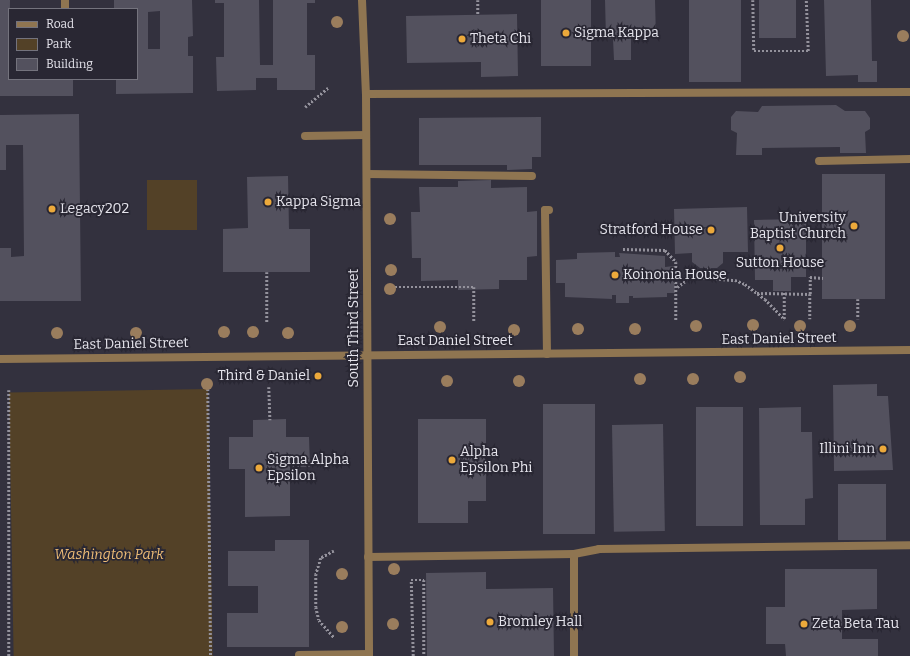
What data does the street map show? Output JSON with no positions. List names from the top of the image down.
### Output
{
  "streets": {
    "street": ["South Third Street", "East Daniel Street"]
  },
  "crossings": [
    ["South Third Street", "East Daniel Street"]
  ],
  "parks": ["Washington Park"],
  "places": [
    "Sigma Kappa",
    "Theta Chi",
    "Kappa Sigma",
    "Legacy202",
    "University Baptist Church",
    "Stratford House",
    "Sutton House",
    "Koinonia House",
    "Third & Daniel",
    "Illini Inn",
    "Alpha Epsilon Phi",
    "Sigma Alpha Epsilon",
    "Bromley Hall",
    "Zeta Beta Tau"
  ],
  "legend": ["Road", "Park", "Building"]
}
